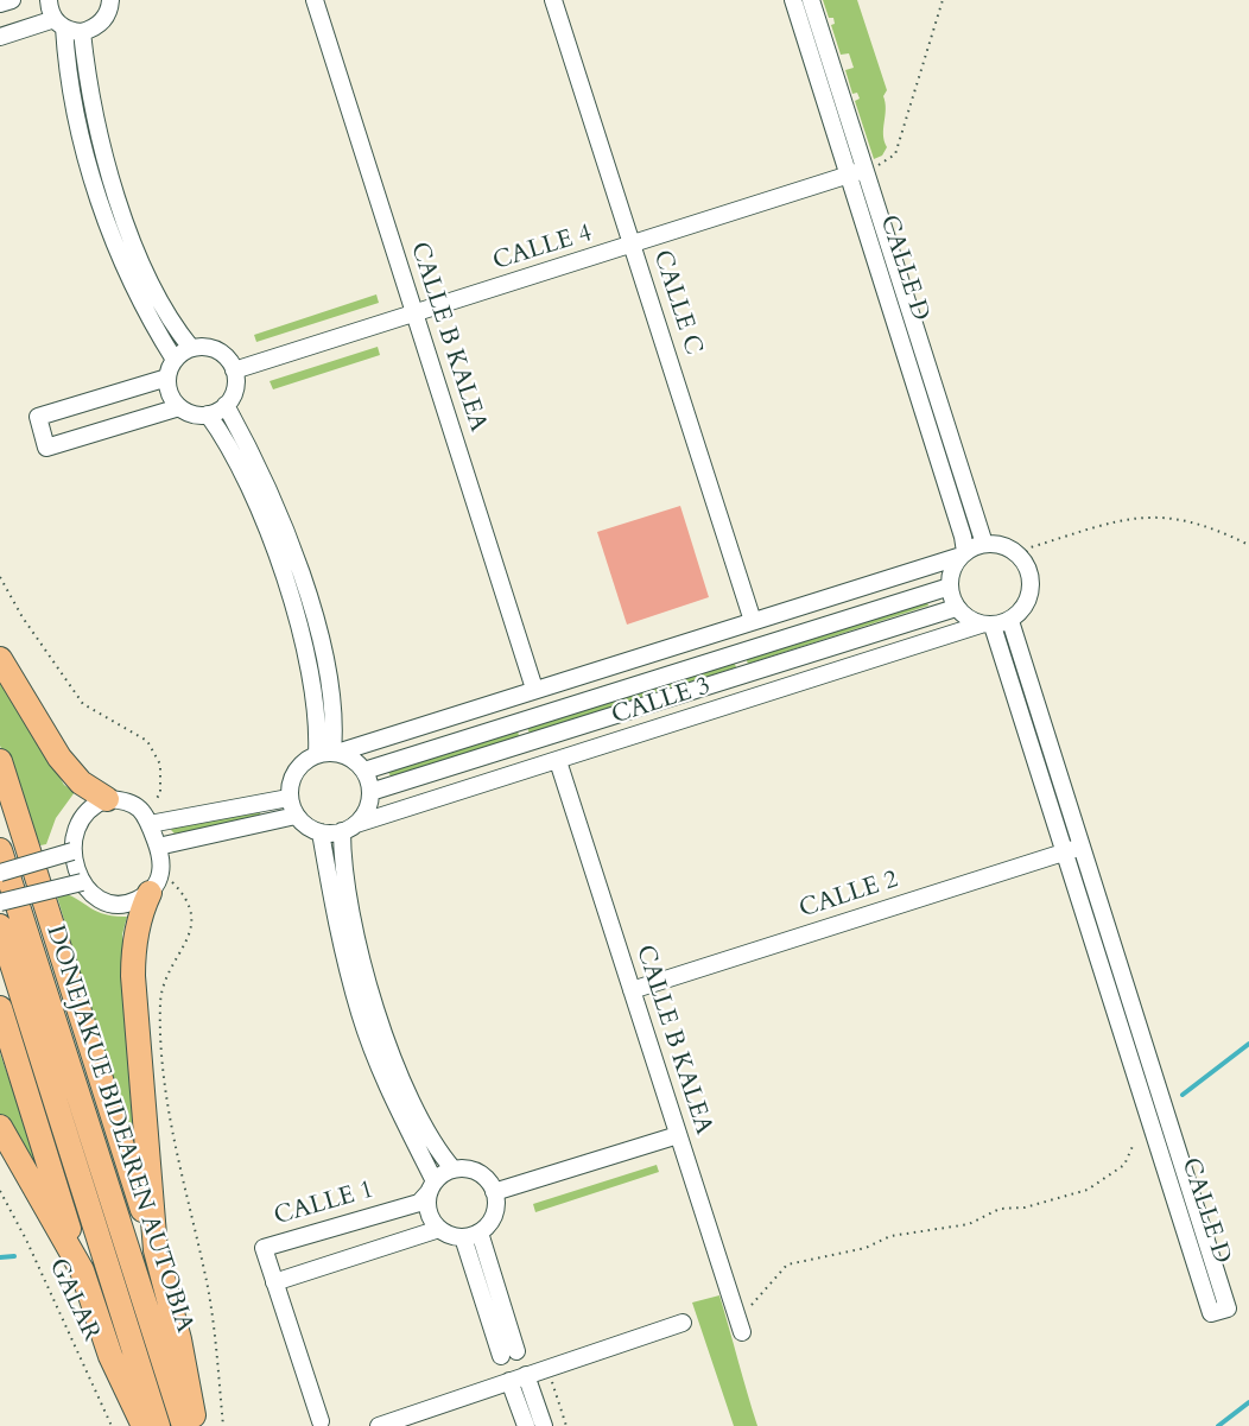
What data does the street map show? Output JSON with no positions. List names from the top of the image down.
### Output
{
  "streets": {
    "highway": ["DONEJAKUE BIDEAREN AUTOBIA"],
    "street": [
      "CALLE 4",
      "CALLE D",
      "CALLE C",
      "CALLE B KALEA",
      "CALLE 3",
      "CALLE 2",
      "CALLE 1"
    ],
    "path": ["GALAR"]
  },
  "crossings": [
    ["CALLE 4", "CALLE D"],
    ["CALLE 4", "CALLE C"],
    ["CALLE 4", "CALLE B KALEA"],
    ["CALLE D", "CALLE 3"],
    ["CALLE D", "CALLE 2"],
    ["CALLE C", "CALLE 3"],
    ["CALLE B KALEA", "CALLE 3"],
    ["CALLE B KALEA", "CALLE 2"]
  ]
}
